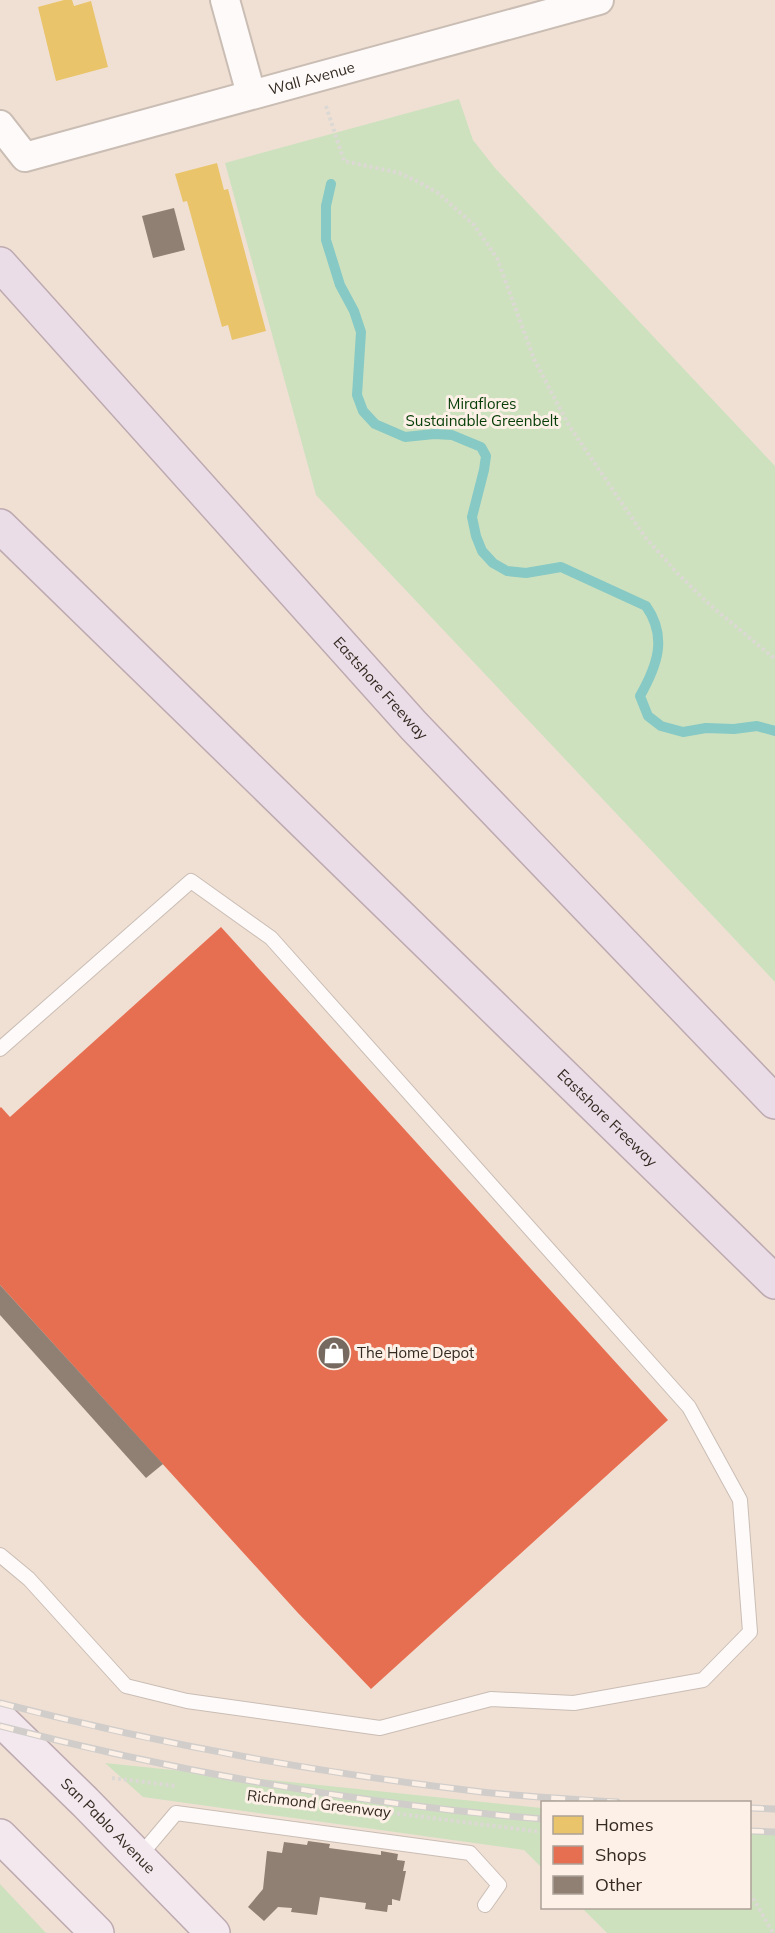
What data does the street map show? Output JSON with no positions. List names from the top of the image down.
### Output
{
  "streets": {
    "highway": ["Eastshore Freeway"],
    "main road": ["San Pablo Avenue"],
    "street": ["Wall Avenue"],
    "path": ["Richmond Greenway"]
  },
  "parks": ["Miraflores Sustainable Greenbelt"],
  "places": {
    "shop": ["The Home Depot"]
  },
  "legend": ["Homes", "Shops", "Other"]
}
